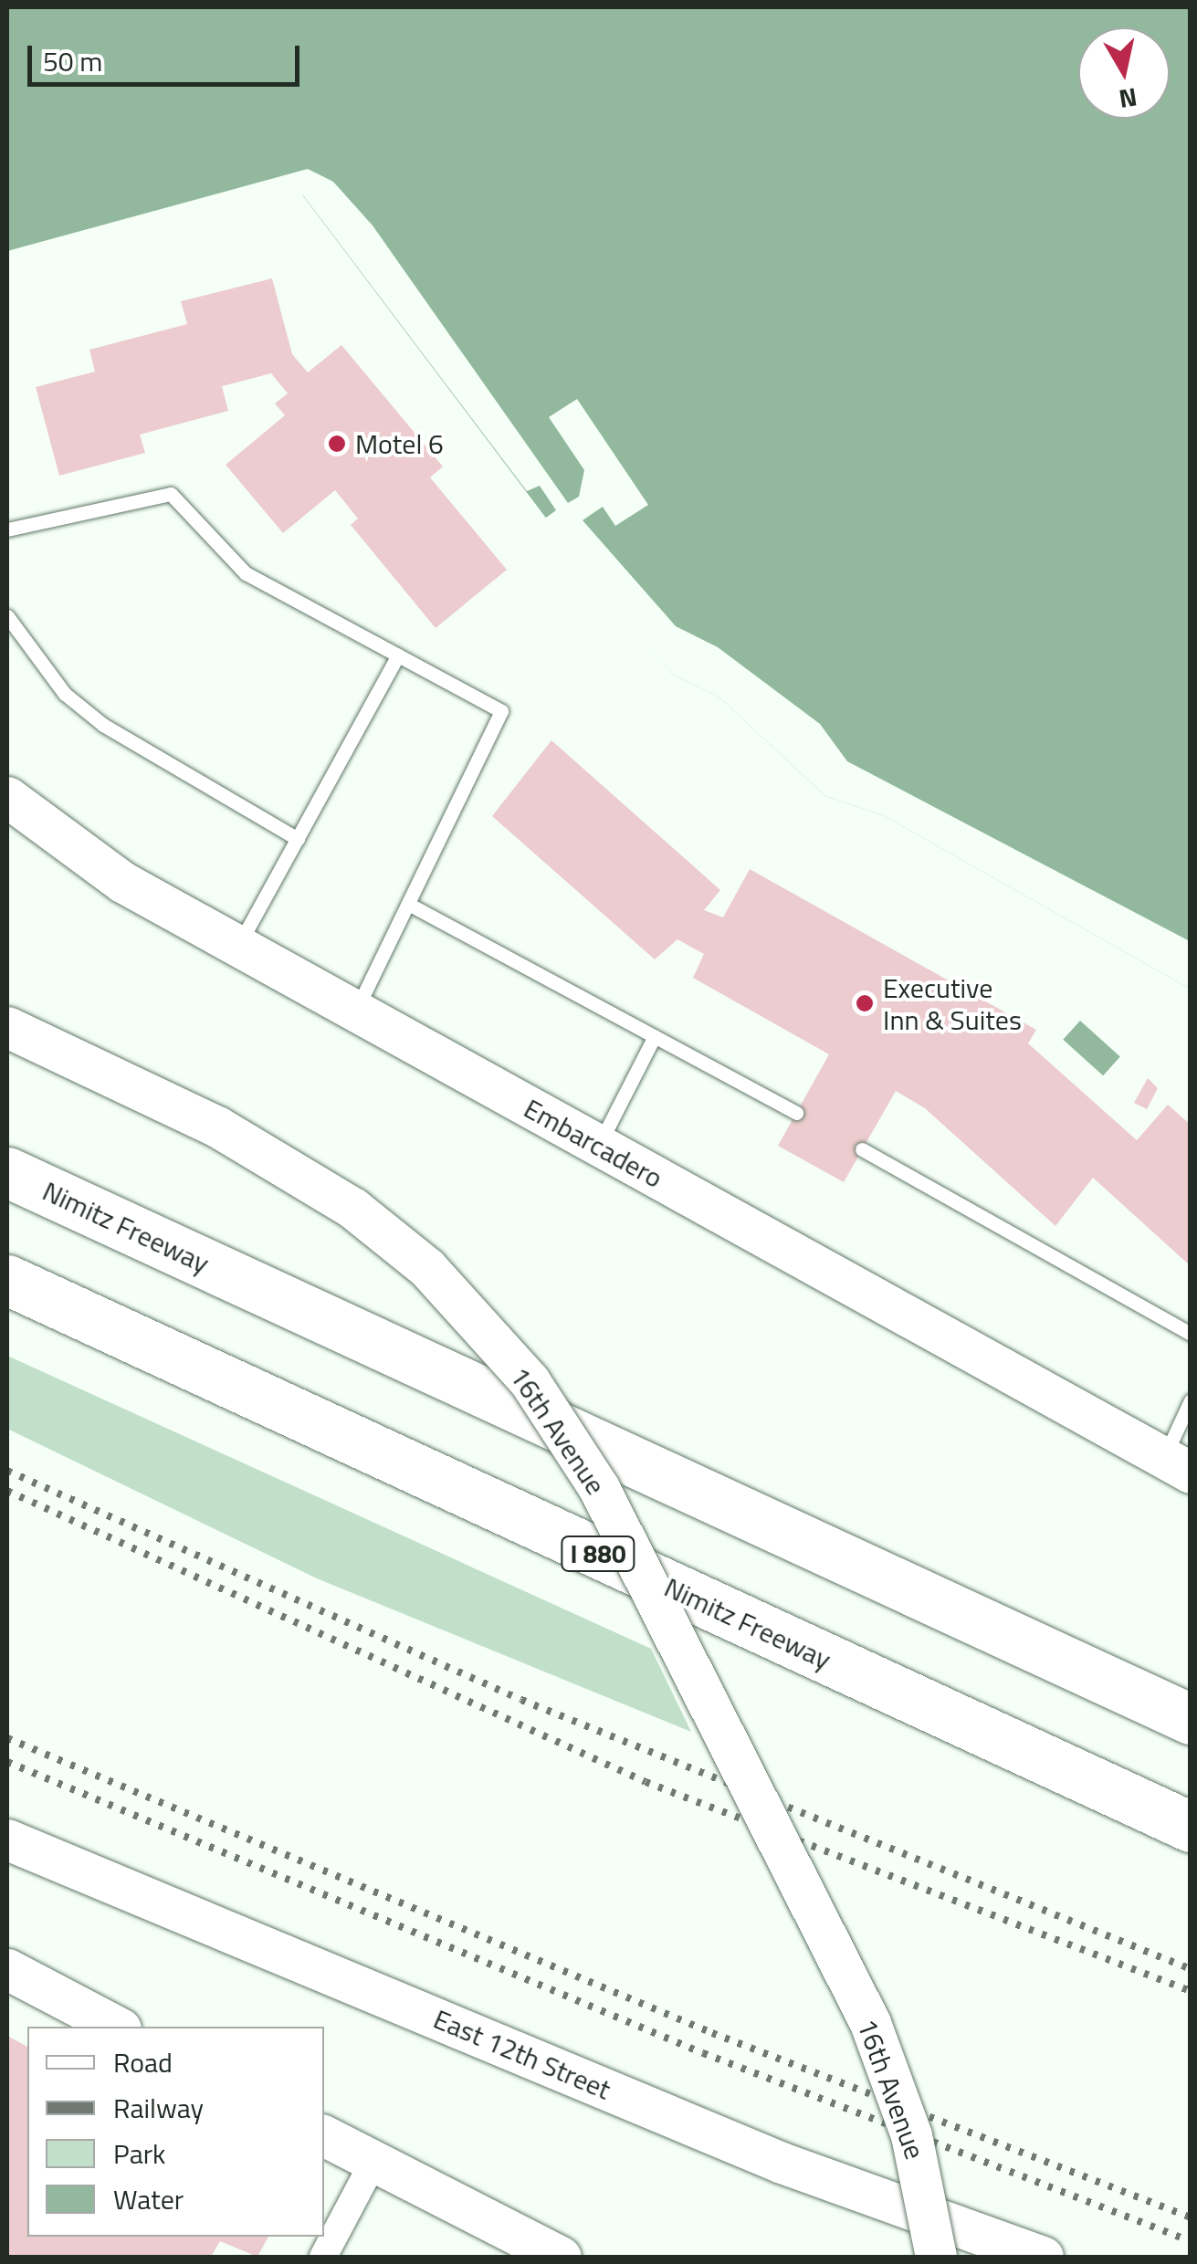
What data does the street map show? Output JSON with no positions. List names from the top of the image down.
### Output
{
  "streets": {
    "highway": ["Nimitz Freeway", "I 880"],
    "main road": ["Embarcadero", "16th Avenue", "East 12th Street"]
  },
  "places": ["Motel 6", "Executive Inn & Suites"],
  "legend": [
    "Road",
    "Railway",
    "Park",
    "Water"
  ],
  "scale_bar": "50 m",
  "north": "bottom"
}
